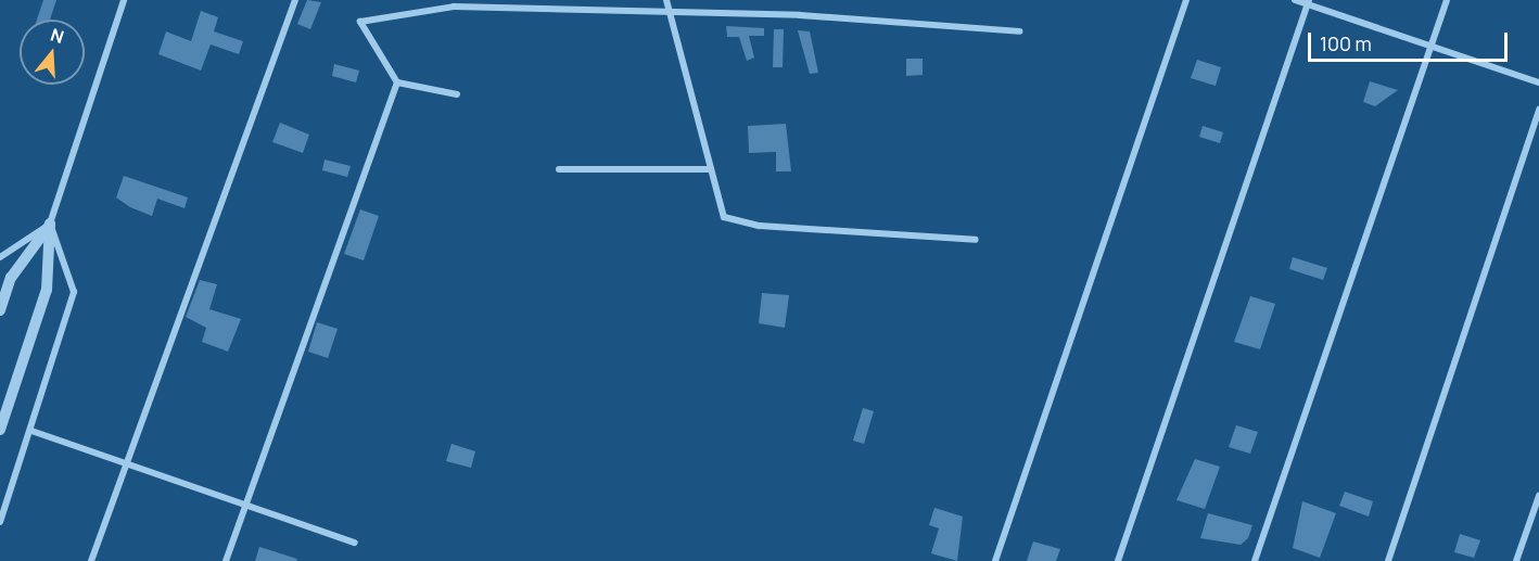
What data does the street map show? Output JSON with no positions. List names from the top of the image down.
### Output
{
  "scale_bar": "100 m",
  "north": "top"
}
